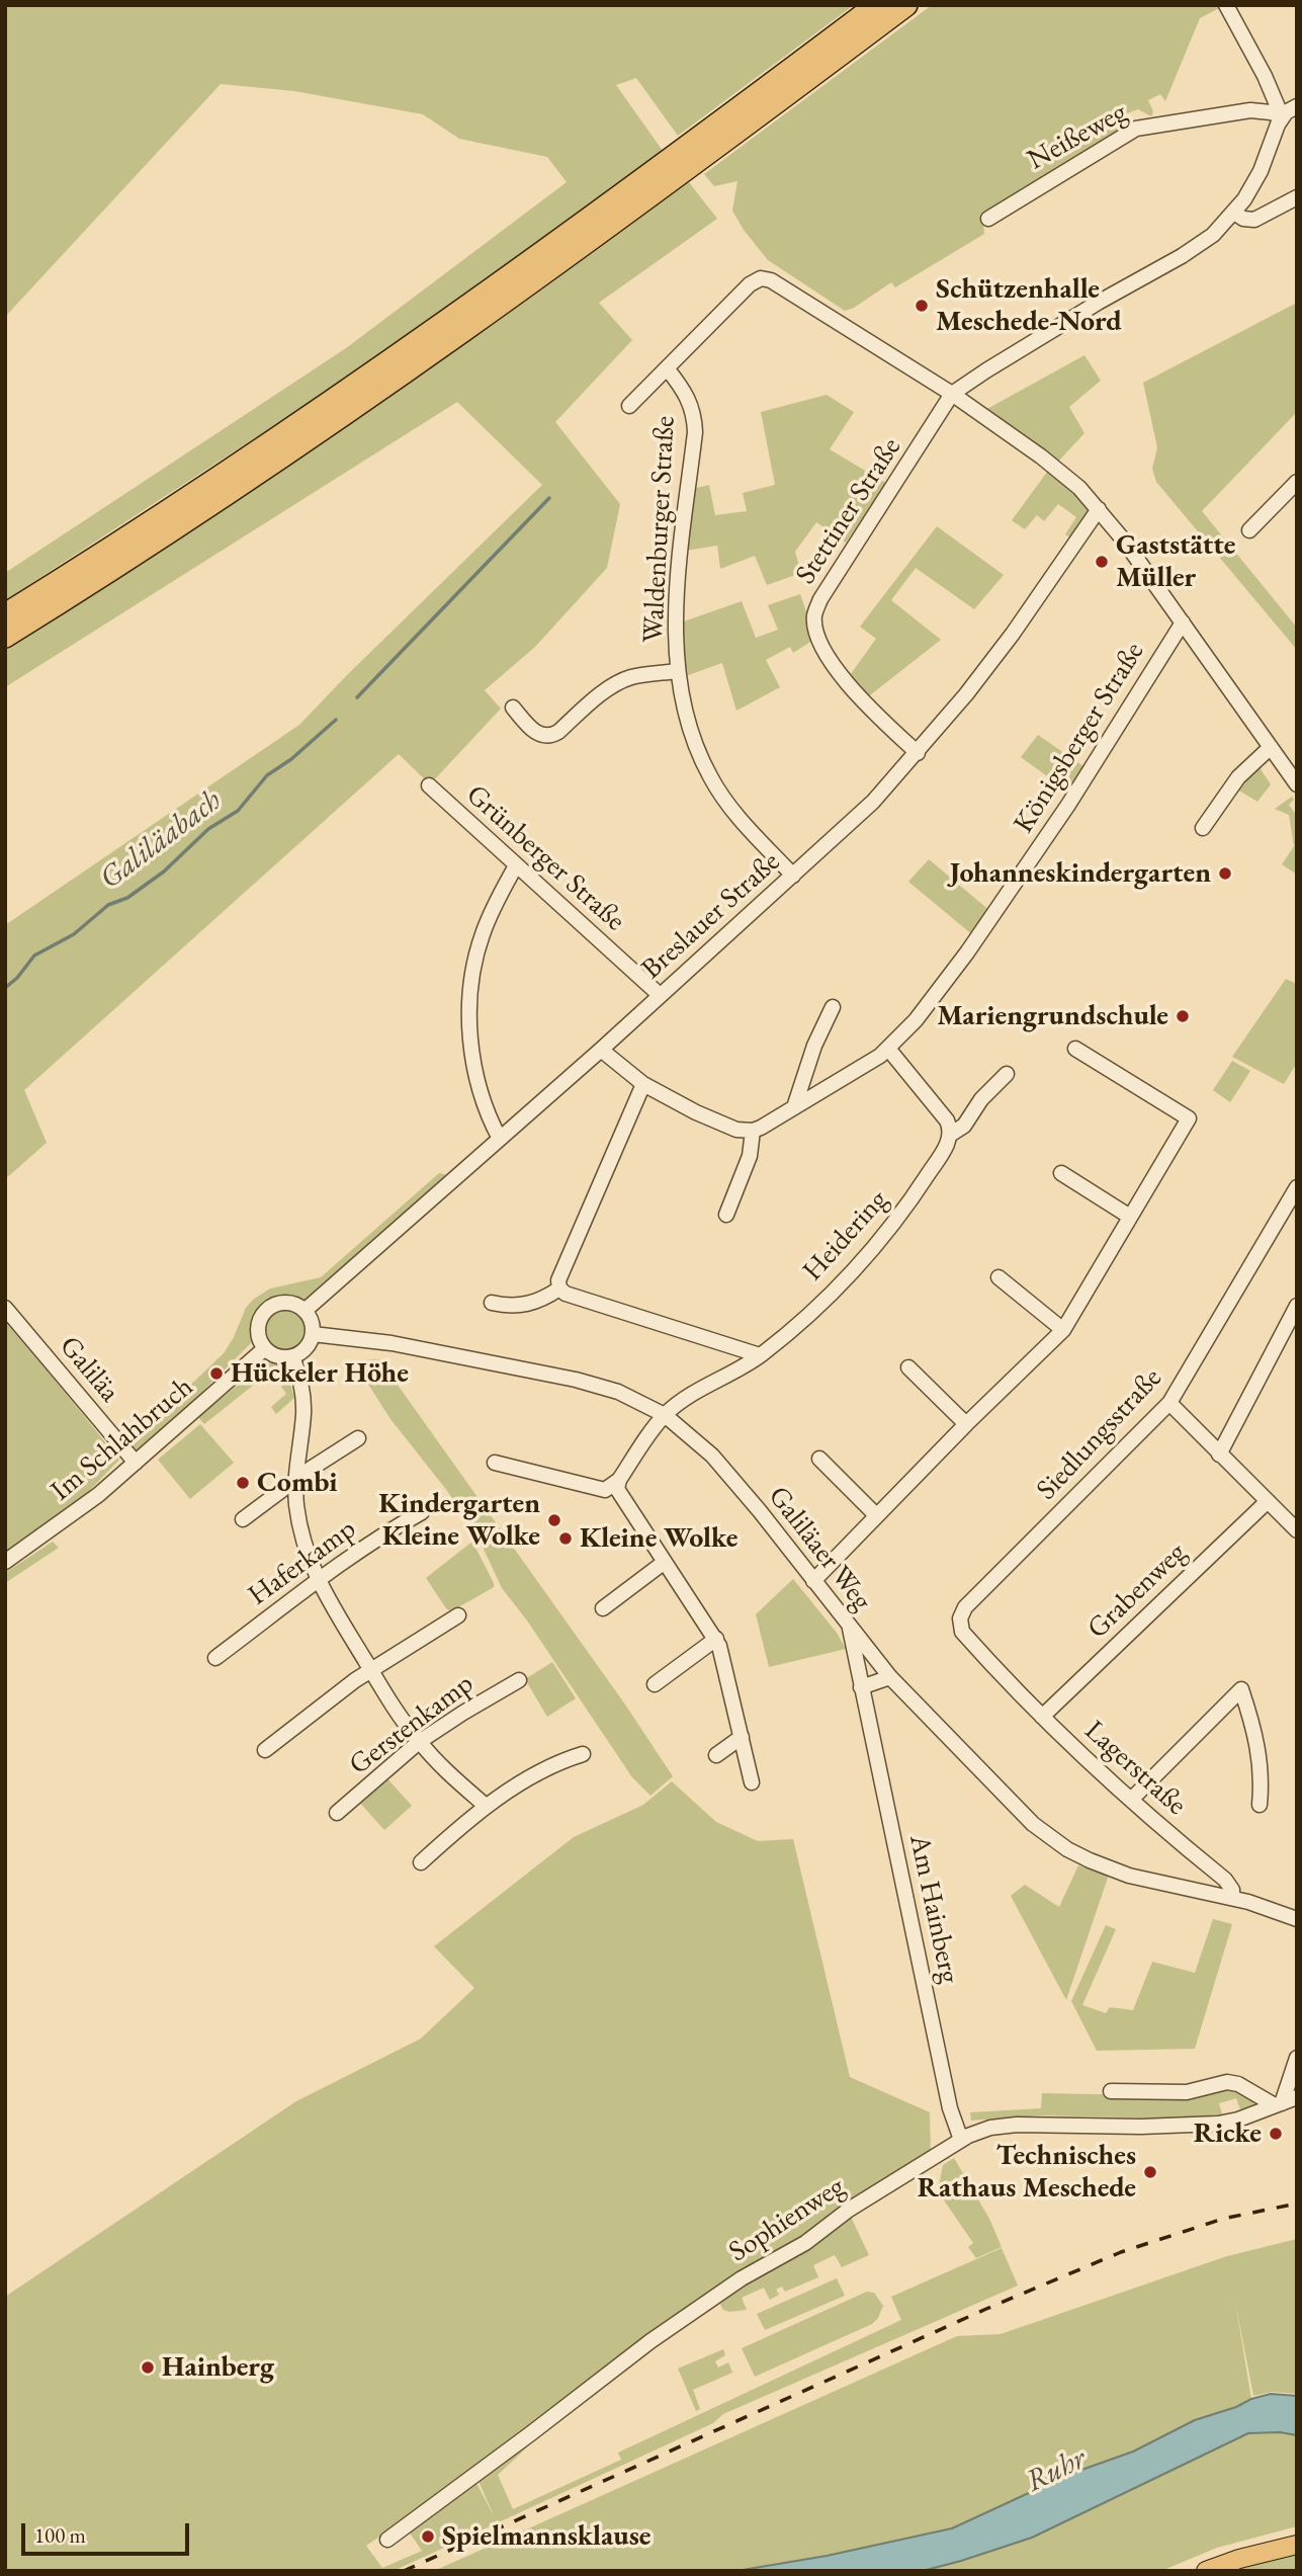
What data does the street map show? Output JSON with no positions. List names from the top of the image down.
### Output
{
  "streets": {
    "street": [
      "Neißeweg",
      "Stettiner Straße",
      "Waldenburger Straße",
      "Königsberger Straße",
      "Grünberger Straße",
      "Breslauer Straße",
      "Heidering",
      "Galiläa",
      "Siedlungsstraße",
      "Im Schlahbruch",
      "Galiläaer Weg",
      "Haferkamp",
      "Grabenweg",
      "Gerstenkamp",
      "Lagerstraße",
      "Am Hainberg",
      "Sophienweg"
    ]
  },
  "crossings": [
    ["Stettiner Straße", "Breslauer Straße"],
    ["Waldenburger Straße", "Breslauer Straße"],
    ["Grünberger Straße", "Breslauer Straße"],
    ["Breslauer Straße", "Im Schlahbruch"],
    ["Breslauer Straße", "Galiläaer Weg"],
    ["Heidering", "Galiläaer Weg"],
    ["Galiläa", "Im Schlahbruch"],
    ["Siedlungsstraße", "Lagerstraße"],
    ["Im Schlahbruch", "Galiläaer Weg"],
    ["Galiläaer Weg", "Lagerstraße"],
    ["Galiläaer Weg", "Am Hainberg"],
    ["Grabenweg", "Lagerstraße"],
    ["Am Hainberg", "Sophienweg"]
  ],
  "water": ["Galiläabach", "Ruhr"],
  "places": [
    "Schützenhalle Meschede-Nord",
    "Gaststätte Müller",
    "Johanneskindergarten",
    "Mariengrundschule",
    "Hückeler Höhe",
    "Combi",
    "Kindergarten Kleine Wolke",
    "Kleine Wolke",
    "Ricke",
    "Technisches Rathaus Meschede",
    "Hainberg",
    "Spielmannsklause"
  ],
  "scale_bar": "100 m"
}
